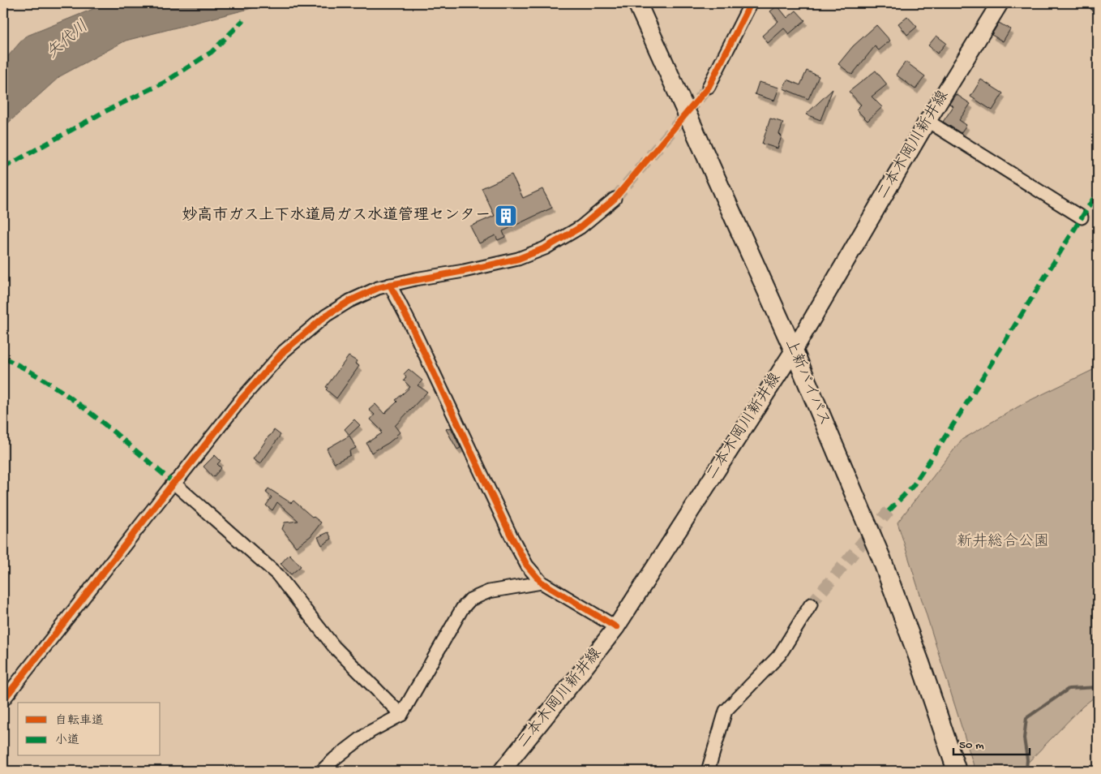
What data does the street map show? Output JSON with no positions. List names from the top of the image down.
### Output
{
  "streets": {
    "highway": ["上新バイパス"],
    "main road": ["二本木岡川新井線"]
  },
  "crossings": [
    ["二本木岡川新井線", "上新バイパス"]
  ],
  "water": ["矢代川"],
  "parks": ["新井総合公園"],
  "places": {
    "building": ["妙高市ガス上下水道局ガス水道管理センター"]
  },
  "legend": ["自転車道", "小道"],
  "scale_bar": "50 m"
}
